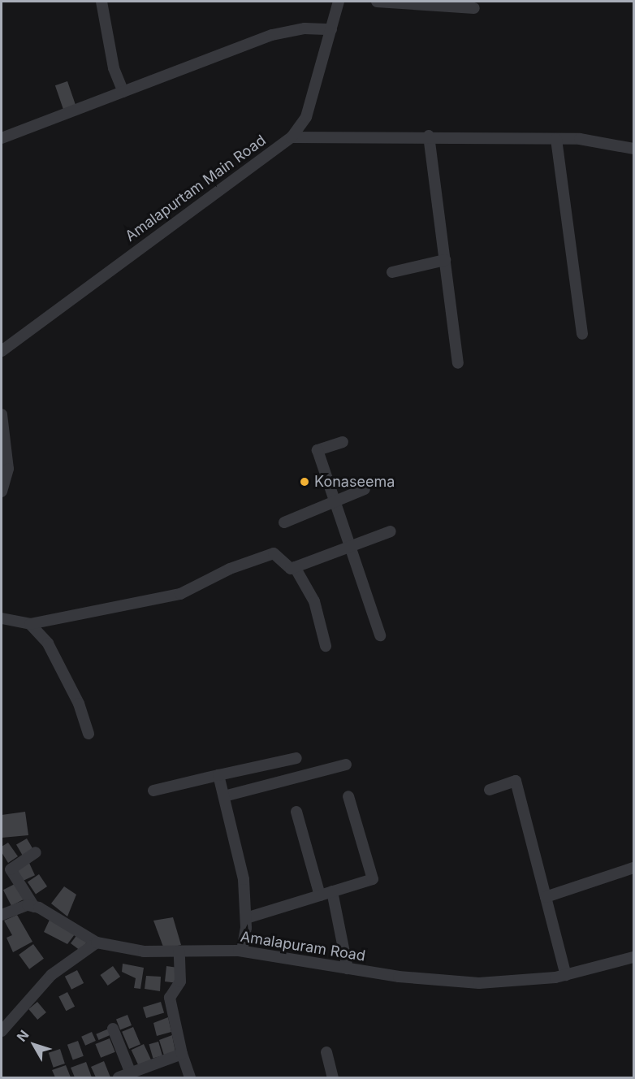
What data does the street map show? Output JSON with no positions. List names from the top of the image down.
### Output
{
  "streets": {
    "street": ["Amalapurtam Main Road", "Amalapuram Road"]
  },
  "places": ["Konaseema"],
  "north": "top left"
}
